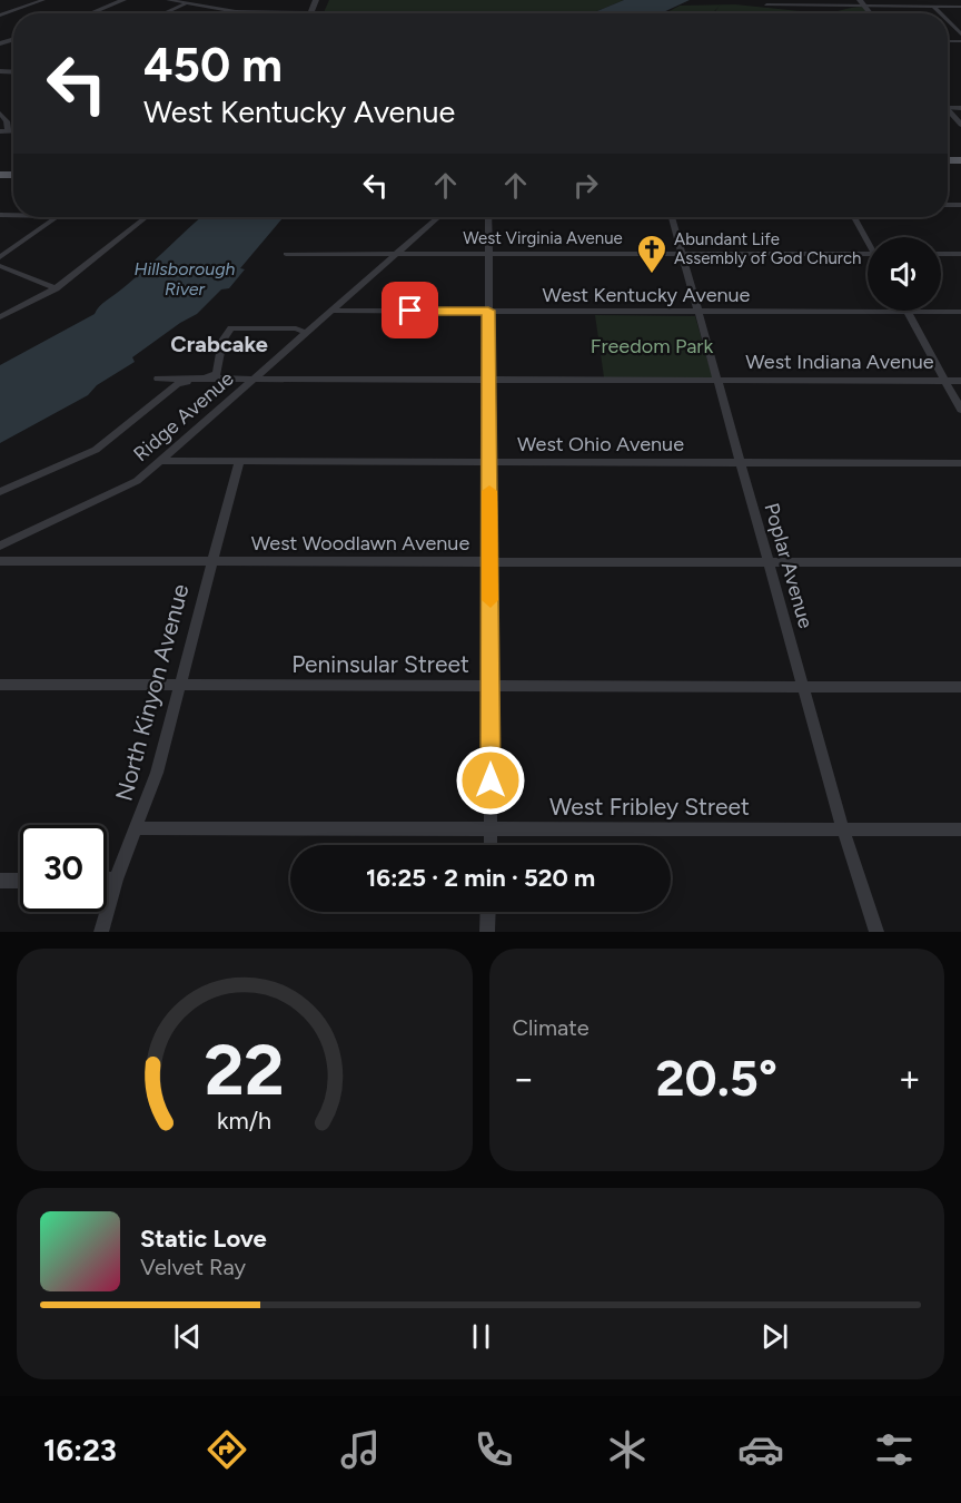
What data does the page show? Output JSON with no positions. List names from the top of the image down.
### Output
{
  "streets": {
    "street": [
      "West Virginia Avenue",
      "West Kentucky Avenue",
      "West Indiana Avenue",
      "Ridge Avenue",
      "West Ohio Avenue",
      "West Woodlawn Avenue",
      "Poplar Avenue",
      "Peninsular Street",
      "North Kinyon Avenue",
      "West Fribley Street"
    ]
  },
  "crossings": [
    ["West Virginia Avenue", "Ridge Avenue"],
    ["West Virginia Avenue", "Poplar Avenue"],
    ["West Kentucky Avenue", "Ridge Avenue"],
    ["West Kentucky Avenue", "Poplar Avenue"],
    ["West Indiana Avenue", "Ridge Avenue"],
    ["West Indiana Avenue", "Poplar Avenue"],
    ["Ridge Avenue", "West Ohio Avenue"],
    ["West Ohio Avenue", "Poplar Avenue"],
    ["West Ohio Avenue", "North Kinyon Avenue"],
    ["West Woodlawn Avenue", "Poplar Avenue"],
    ["West Woodlawn Avenue", "North Kinyon Avenue"],
    ["Poplar Avenue", "Peninsular Street"],
    ["Poplar Avenue", "West Fribley Street"],
    ["Peninsular Street", "North Kinyon Avenue"],
    ["North Kinyon Avenue", "West Fribley Street"]
  ],
  "districts": ["Crabcake"],
  "water": ["Hillsborough River"],
  "parks": ["Freedom Park"],
  "places": {
    "church": ["Abundant Life Assembly of God Church"]
  },
  "page": {
    "turn": ["450 m", "West Kentucky Avenue"],
    "limit": "30",
    "trip": "16:25 · 2 min · 520 m",
    "tile": "Climate",
    "heat": ["−", "20.5°", "+"],
    "song": ["Static Love", "Velvet Ray"],
    "tabs": "16:23",
    "gauge": ["22", "km/h"]
  }
}
